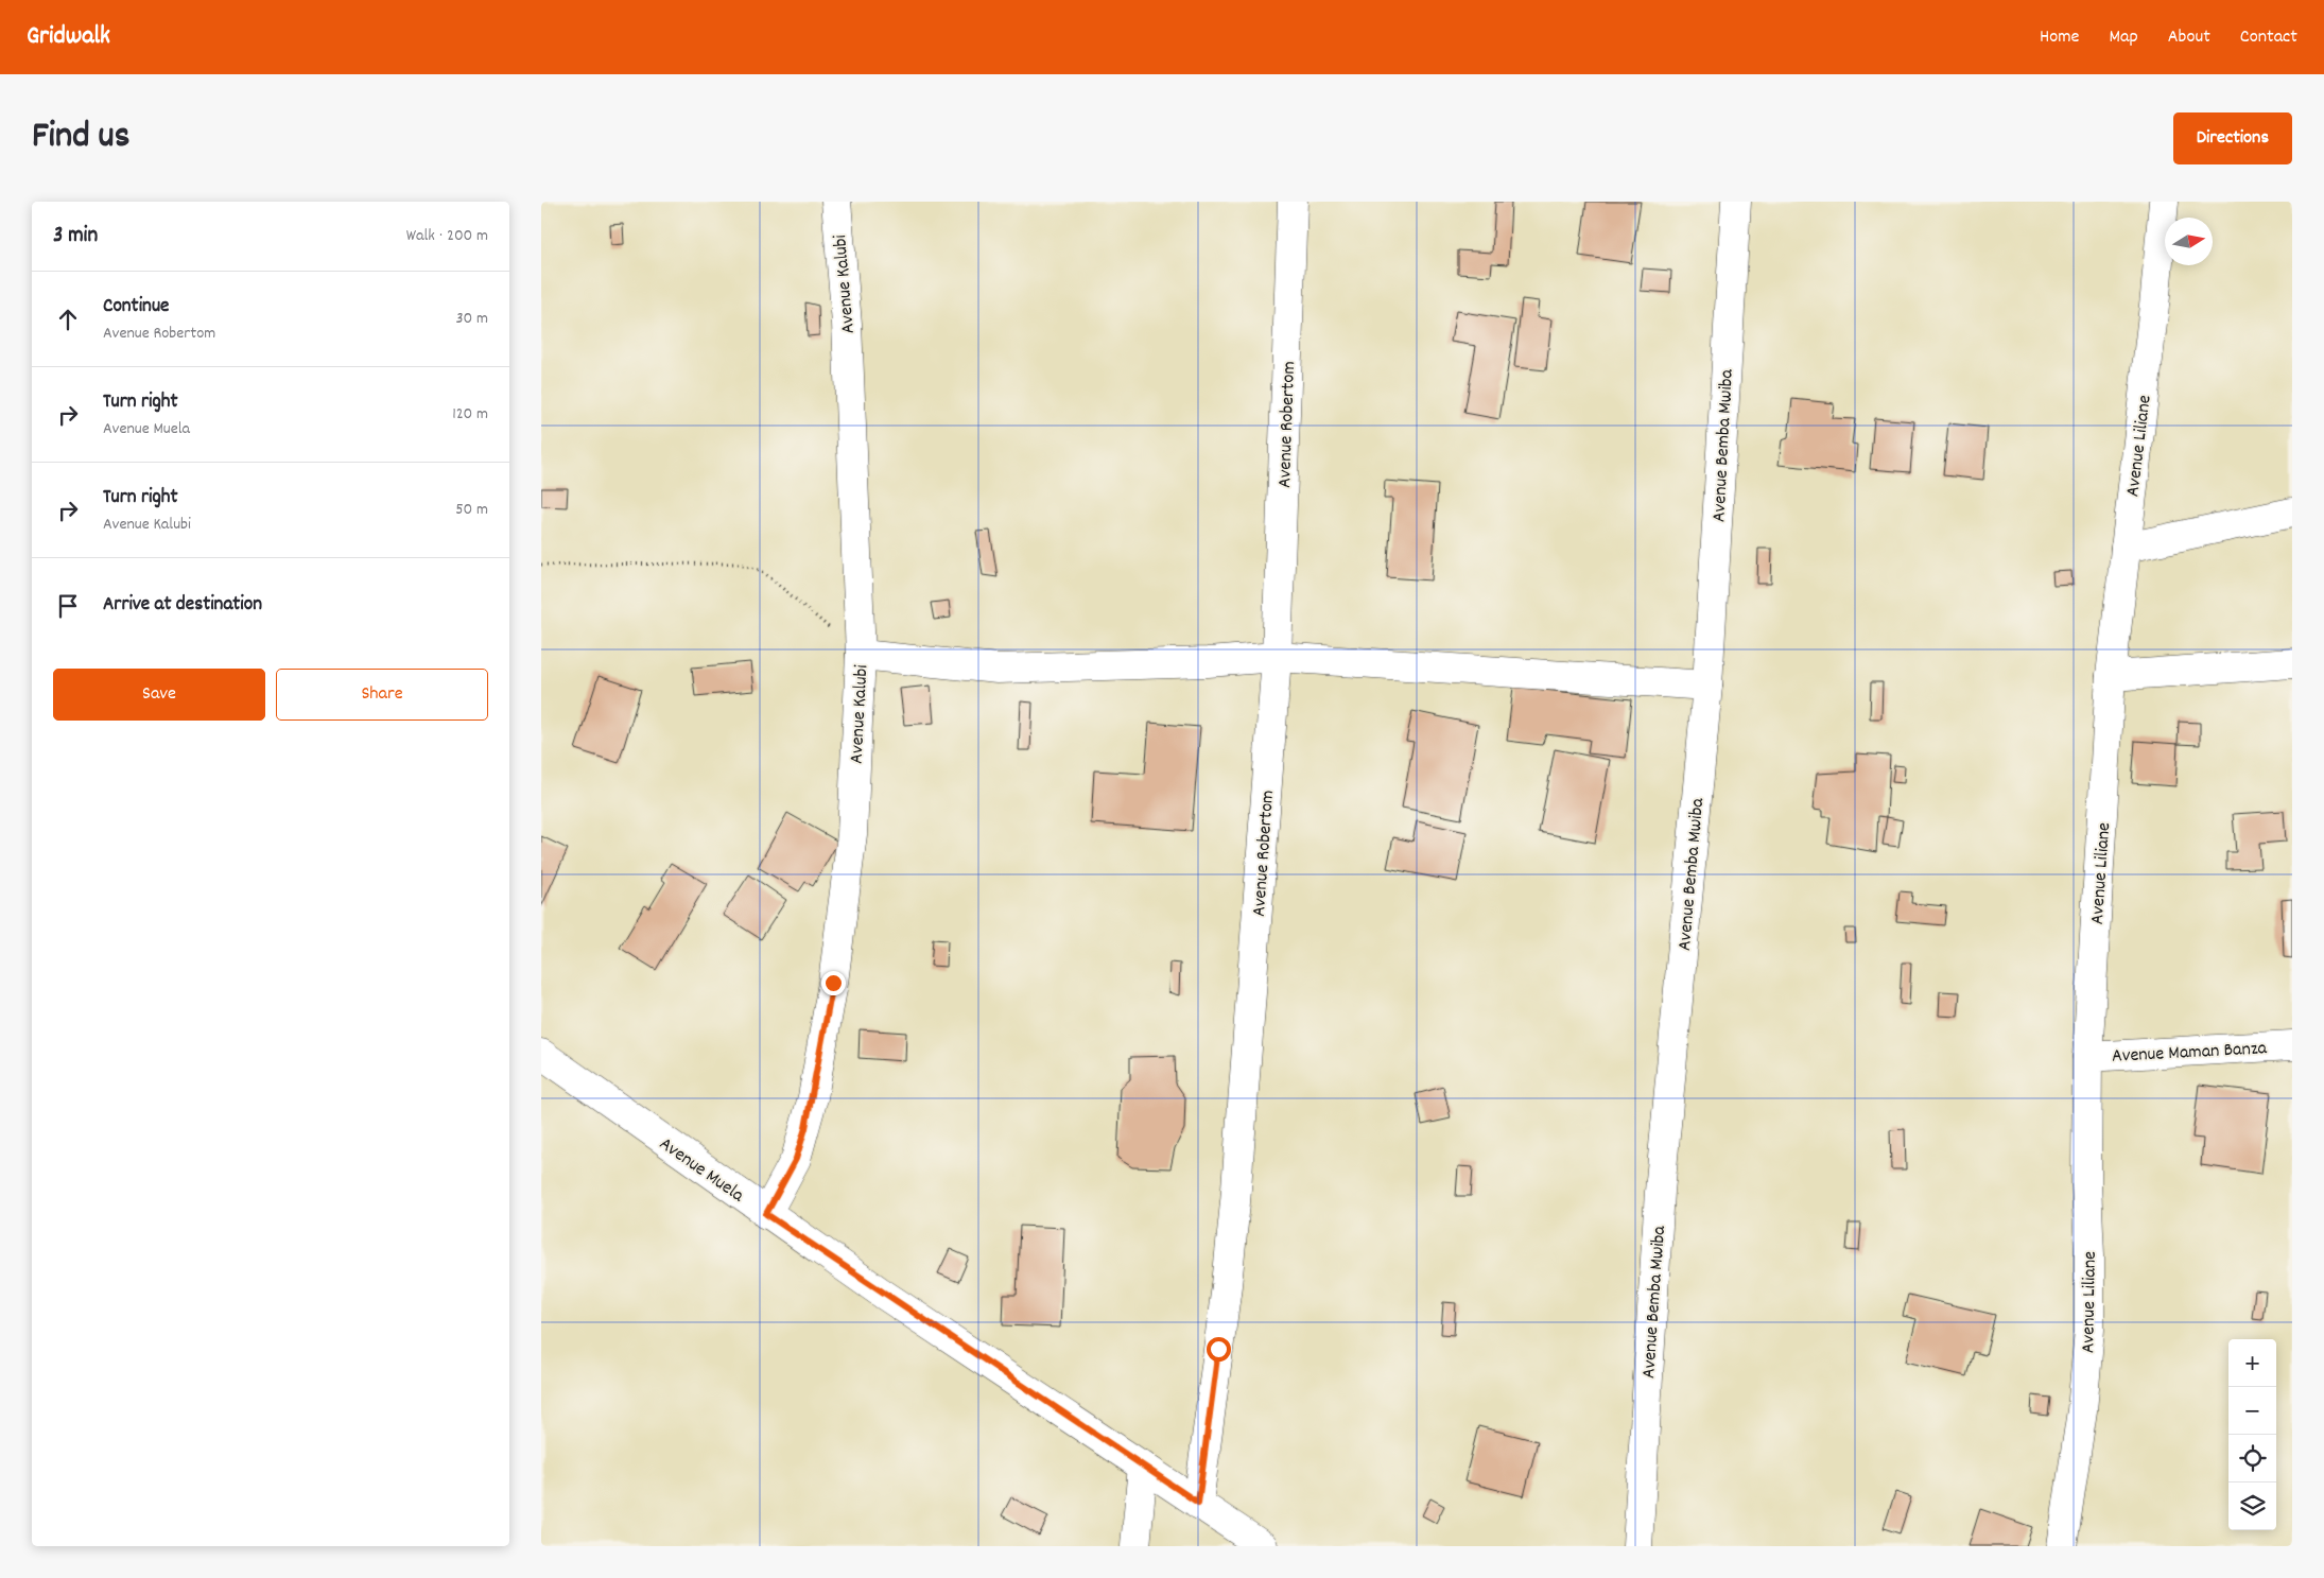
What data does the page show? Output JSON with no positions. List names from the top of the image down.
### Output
{
  "streets": {
    "street": [
      "Avenue Kalubi",
      "Avenue Robertom",
      "Avenue Bemba Mwiba",
      "Avenue Liliane",
      "Avenue Maman Banza",
      "Avenue Muela"
    ]
  },
  "crossings": [
    ["Avenue Kalubi", "Avenue Muela"],
    ["Avenue Robertom", "Avenue Muela"],
    ["Avenue Liliane", "Avenue Maman Banza"]
  ],
  "north": "right",
  "page": {
    "header": "Gridwalk",
    "nav": [
      "Home",
      "Map",
      "About",
      "Contact"
    ],
    "title": "Find us",
    "buttons": [
      "Directions",
      ["Save", "Share"]
    ],
    "heading": ["3 min", "Walk · 200 m"],
    "list": [
      ["Continue", "Avenue Robertom", "30 m"],
      ["Turn right", "Avenue Muela", "120 m"],
      ["Turn right", "Avenue Kalubi", "50 m"],
      "Arrive at destination"
    ],
    "map_buttons": ["+", "−"]
  }
}
